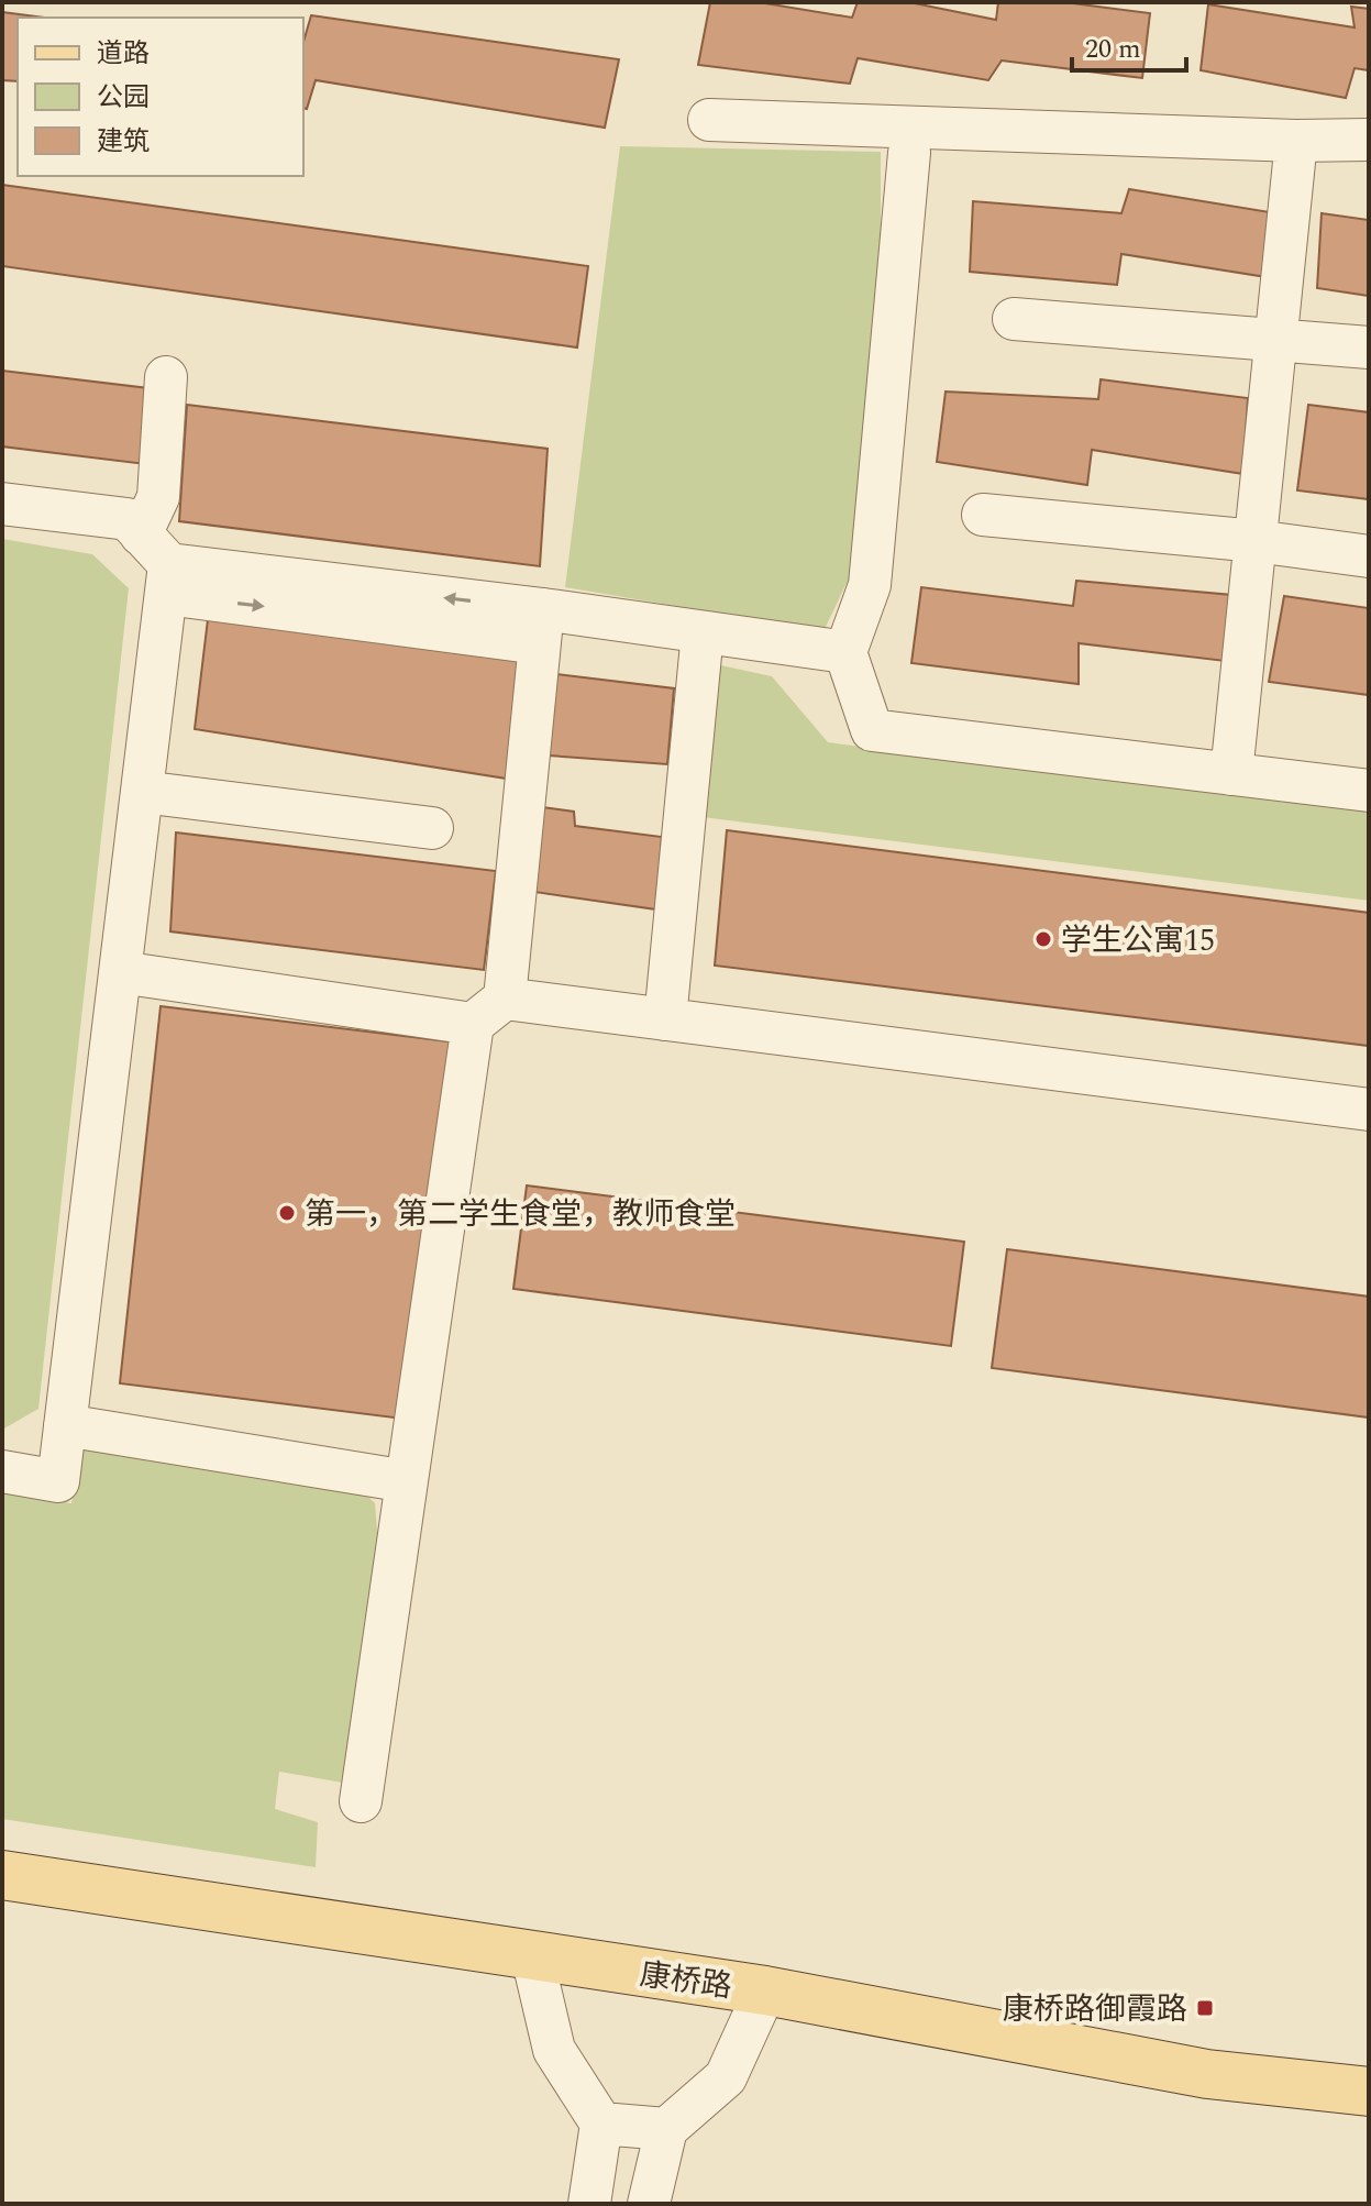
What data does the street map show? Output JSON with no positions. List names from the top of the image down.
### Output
{
  "streets": {
    "main road": ["康桥路"]
  },
  "places": {
    "other": ["学生公寓15", "第一，第二学生食堂，教师食堂"],
    "transit": ["康桥路御霞路"]
  },
  "legend": ["道路", "公园", "建筑"],
  "scale_bar": "20 m"
}
